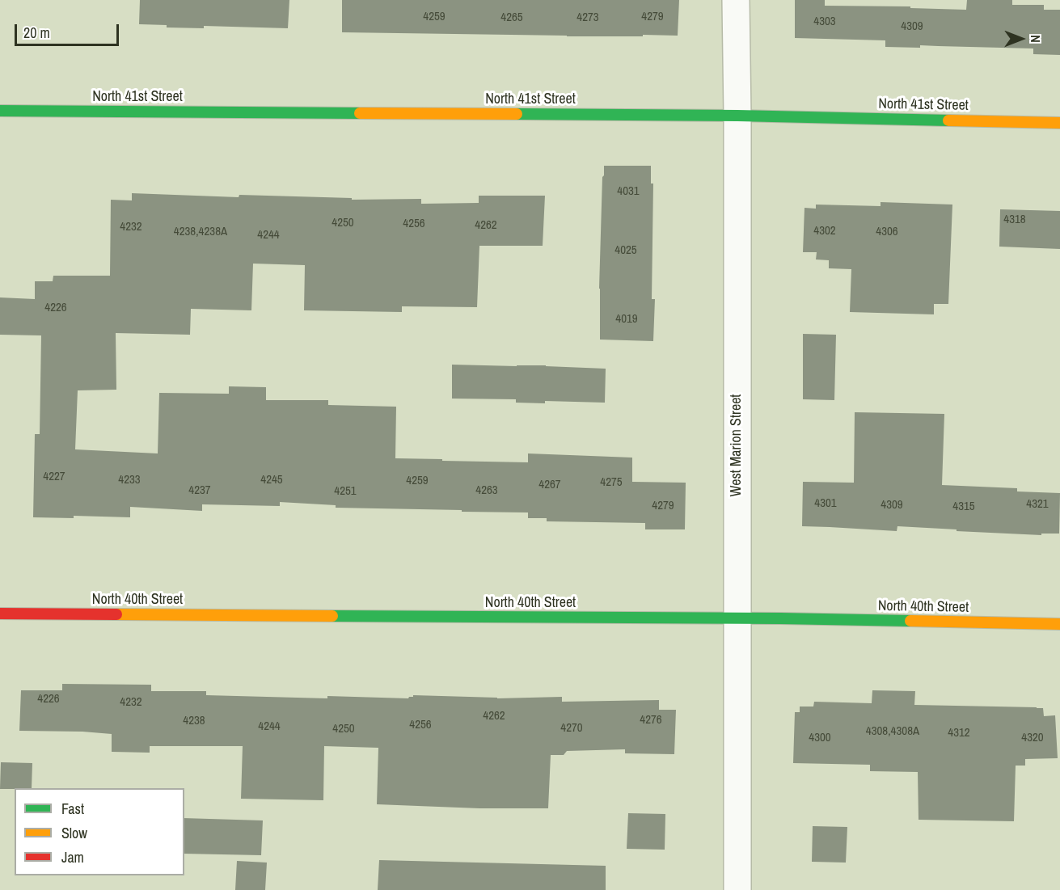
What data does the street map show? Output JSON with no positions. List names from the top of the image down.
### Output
{
  "streets": {
    "street": ["North 41st Street", "West Marion Street", "North 40th Street"]
  },
  "crossings": [
    ["North 41st Street", "West Marion Street"],
    ["West Marion Street", "North 40th Street"]
  ],
  "house_numbers": [
    "4259",
    "4279",
    "4265",
    "4273",
    "4303",
    "4309",
    "4031",
    "4318",
    "4250",
    "4256",
    "4262",
    "4232",
    "4302",
    "4238,4238A",
    "4306",
    "4244",
    "4025",
    "4226",
    "4019",
    "4227",
    "4233",
    "4245",
    "4259",
    "4275",
    "4267",
    "4237",
    "4263",
    "4251",
    "4301",
    "4321",
    "4309",
    "4279",
    "4315",
    "4226",
    "4232",
    "4262",
    "4276",
    "4238",
    "4256",
    "4244",
    "4270",
    "4250",
    "4308,4308A",
    "4312",
    "4300",
    "4320"
  ],
  "legend": ["Fast", "Slow", "Jam"],
  "scale_bar": "20 m",
  "north": "right"
}
